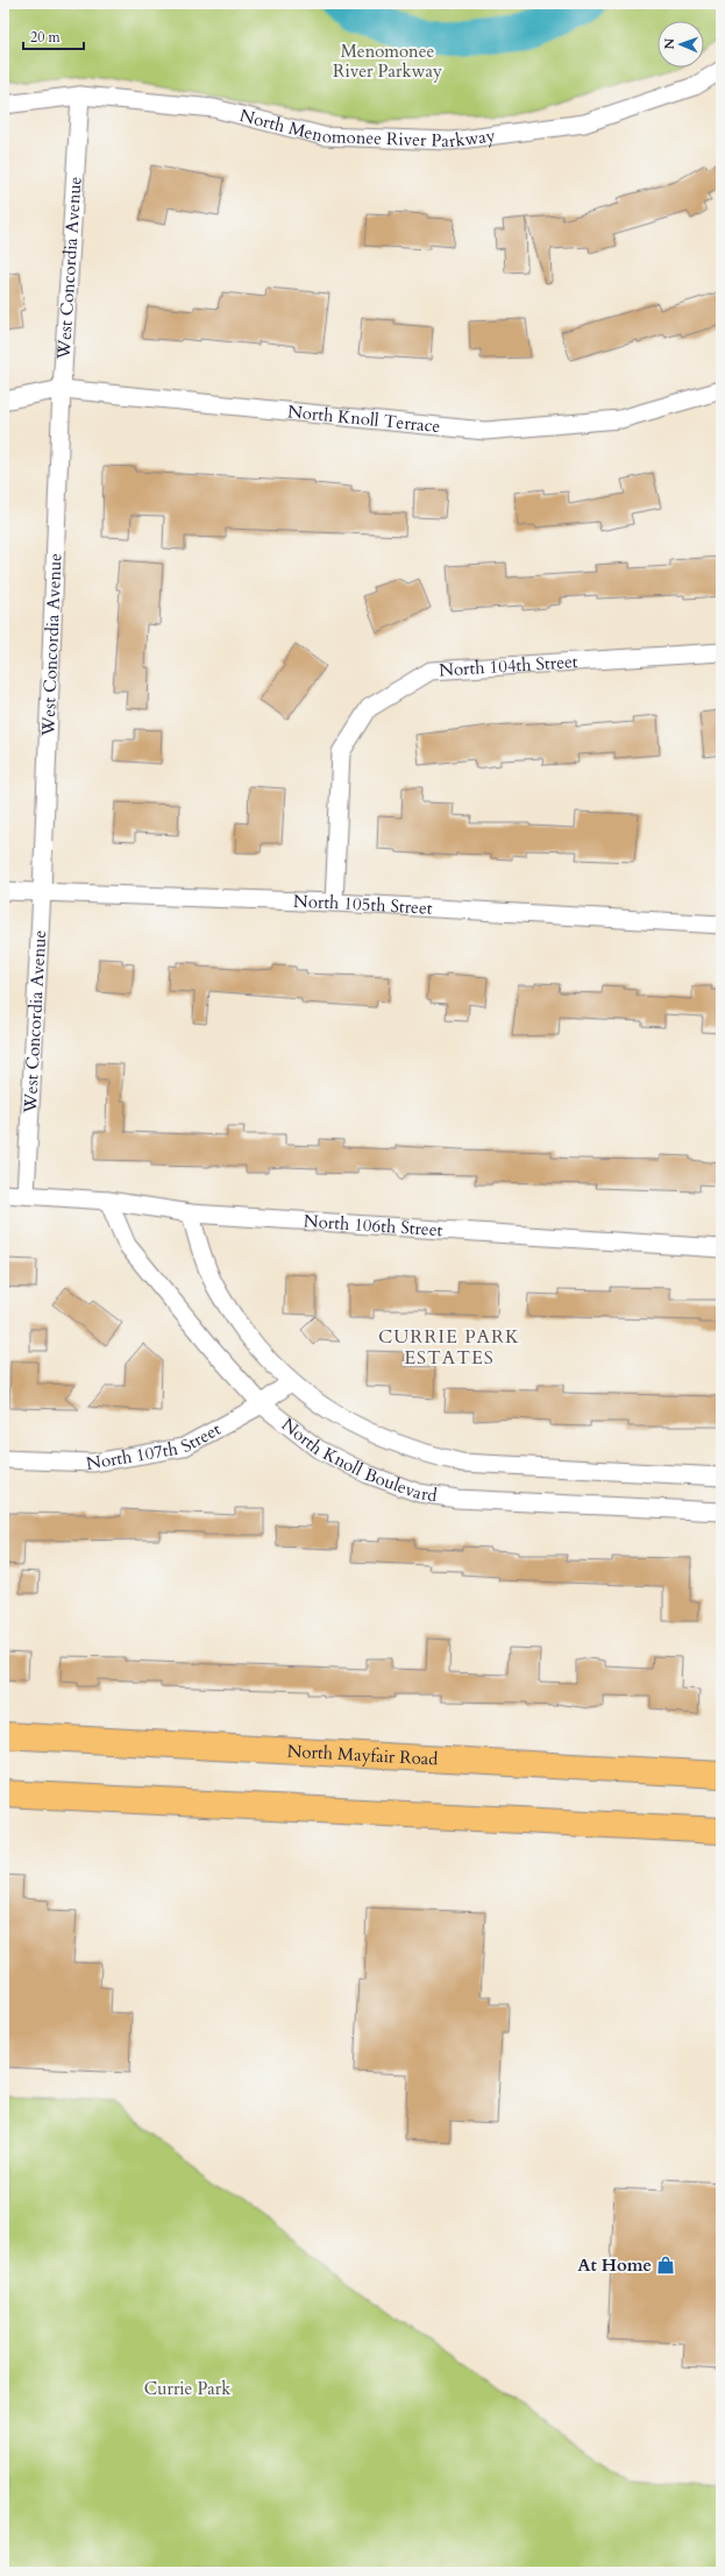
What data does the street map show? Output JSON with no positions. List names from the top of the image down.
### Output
{
  "streets": {
    "main road": ["North Mayfair Road"],
    "street": [
      "North Menomonee River Parkway",
      "West Concordia Avenue",
      "North Knoll Terrace",
      "North 104th Street",
      "North 105th Street",
      "North 106th Street",
      "North 107th Street",
      "North Knoll Boulevard"
    ]
  },
  "crossings": [
    ["North Menomonee River Parkway", "West Concordia Avenue"],
    ["West Concordia Avenue", "North Knoll Terrace"],
    ["West Concordia Avenue", "North 105th Street"],
    ["West Concordia Avenue", "North 106th Street"],
    ["North 104th Street", "North 105th Street"],
    ["North 106th Street", "North Knoll Boulevard"],
    ["North 107th Street", "North Knoll Boulevard"]
  ],
  "districts": ["CURRIE PARK ESTATES"],
  "parks": ["Menomonee River Parkway", "Currie Park"],
  "places": {
    "shop": ["At Home"]
  },
  "scale_bar": "20 m",
  "north": "left"
}
